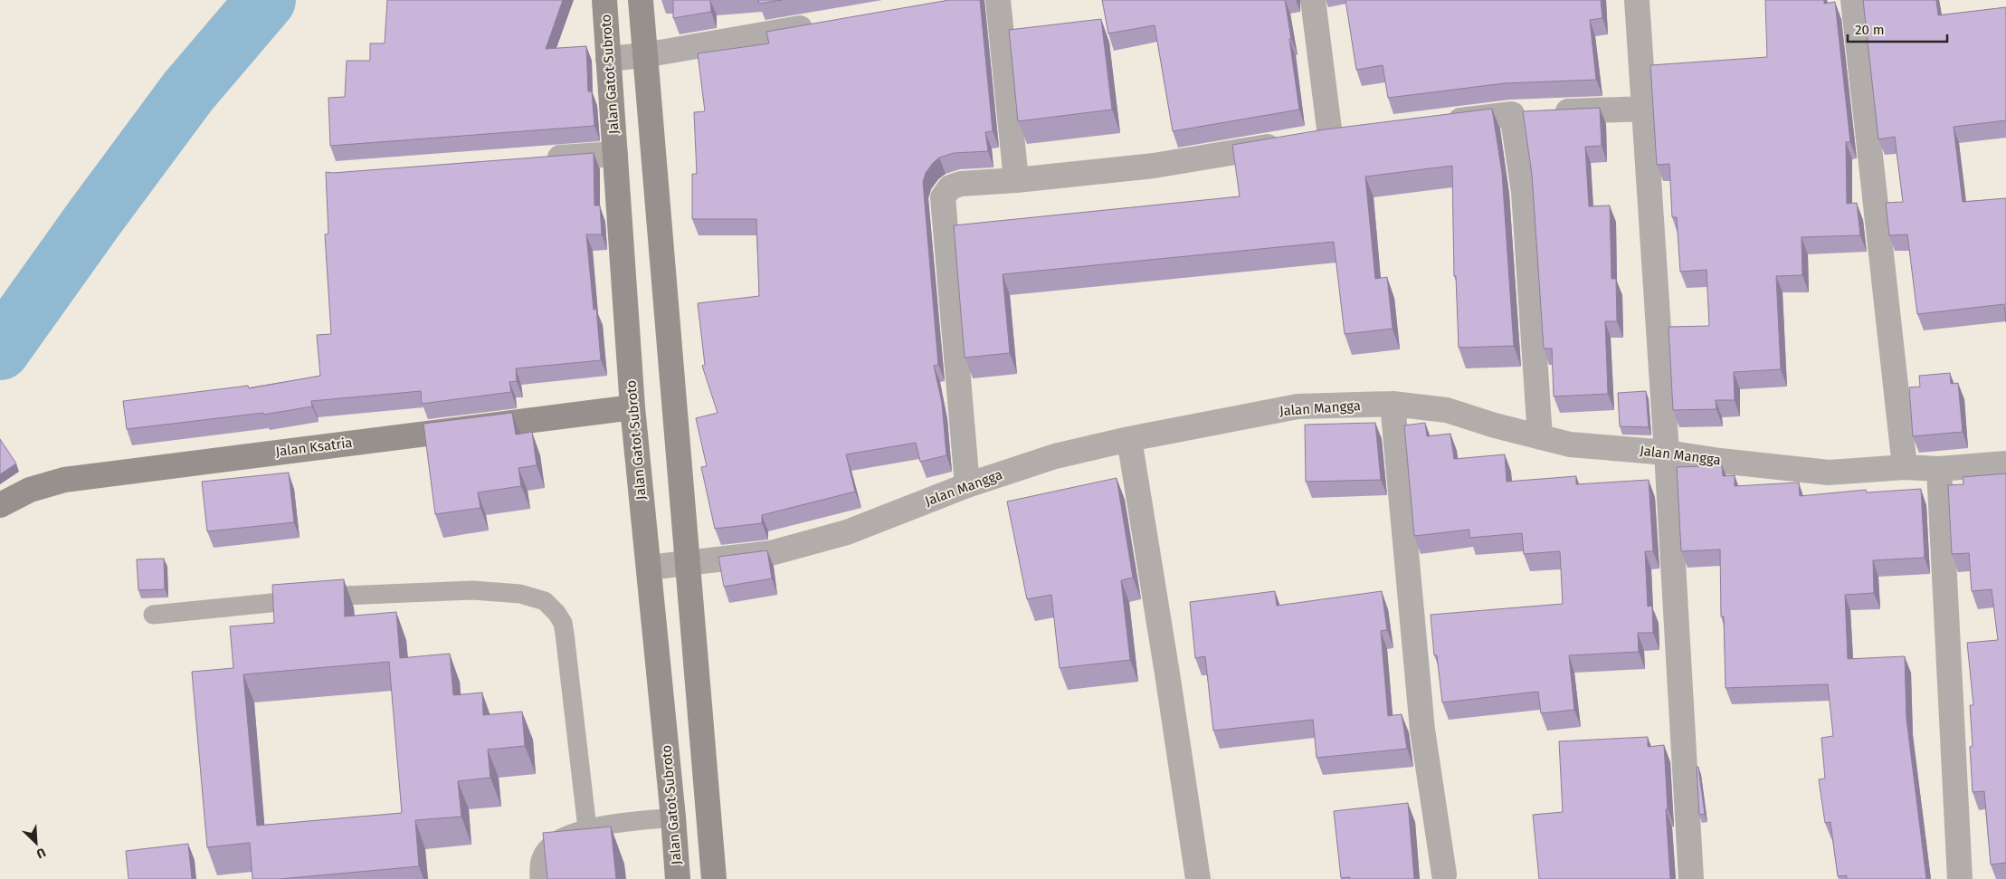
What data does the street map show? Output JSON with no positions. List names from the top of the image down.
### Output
{
  "streets": {
    "street": ["Jalan Gatot Subroto", "Jalan Mangga", "Jalan Ksatria"]
  },
  "crossings": [
    ["Jalan Gatot Subroto", "Jalan Mangga"],
    ["Jalan Gatot Subroto", "Jalan Ksatria"]
  ],
  "scale_bar": "20 m",
  "north": "bottom right"
}
